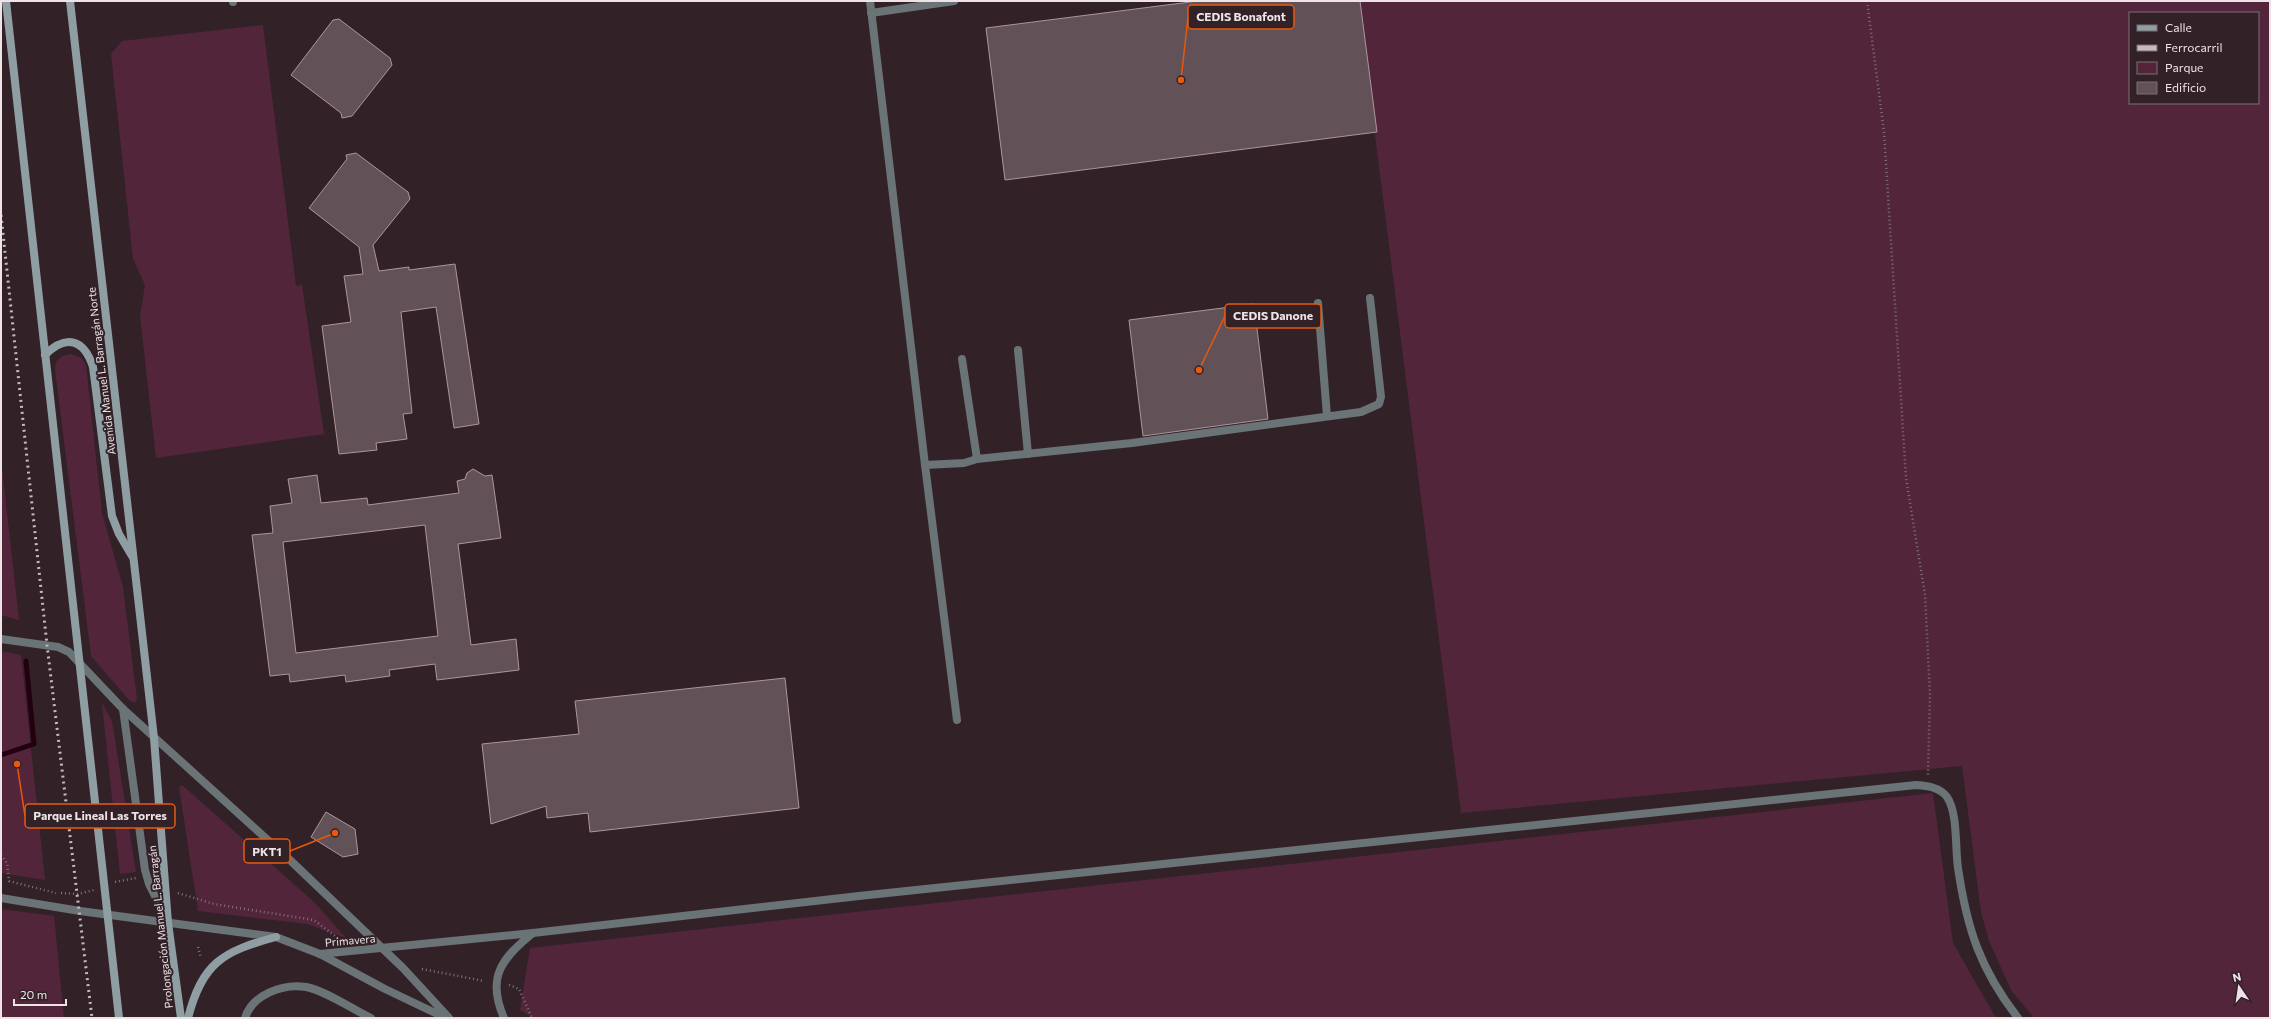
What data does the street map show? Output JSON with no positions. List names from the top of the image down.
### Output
{
  "streets": {
    "main road": ["Avenida Manuel L. Barragán Norte", "Prolongación Manuel L. Barragán"],
    "street": ["Primavera"]
  },
  "crossings": [
    ["Avenida Manuel L. Barragán Norte", "Prolongación Manuel L. Barragán"]
  ],
  "places": [
    "CEDIS Bonafont",
    "CEDIS Danone",
    "Parque Lineal Las Torres",
    "PKT1"
  ],
  "legend": [
    "Calle",
    "Ferrocarril",
    "Parque",
    "Edificio"
  ],
  "scale_bar": "20 m",
  "north": "top"
}
